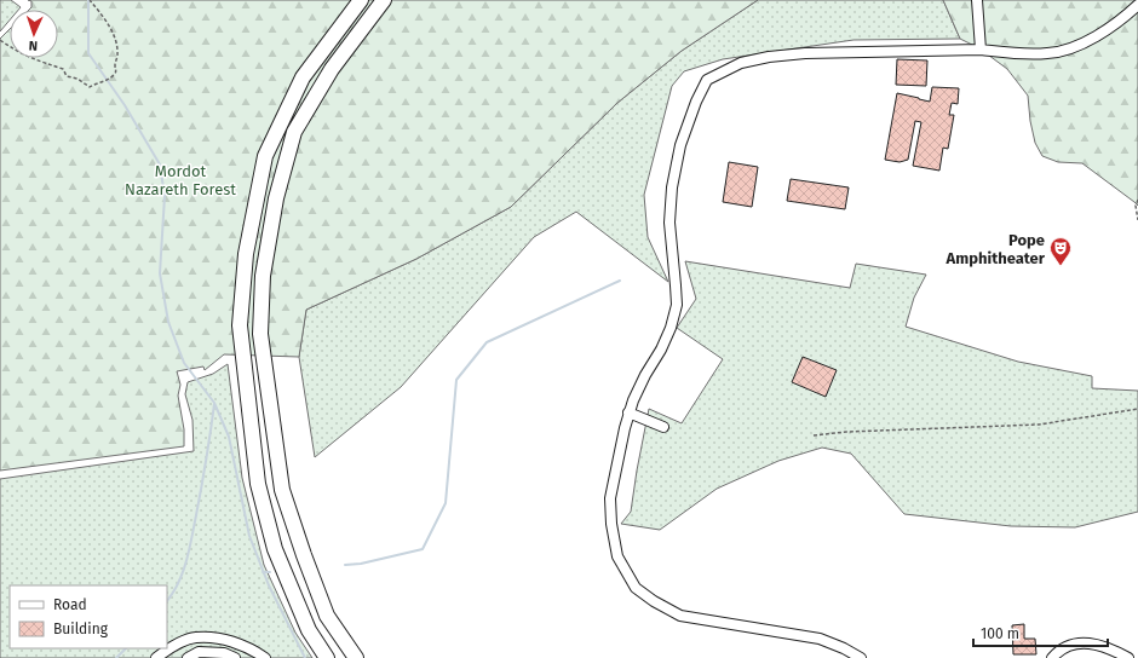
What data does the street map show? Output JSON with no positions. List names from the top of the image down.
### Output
{
  "parks": ["Mordot Nazareth Forest"],
  "places": {
    "theatre": ["Pope Amphitheater"]
  },
  "legend": ["Road", "Building"],
  "scale_bar": "100 m",
  "north": "bottom"
}
